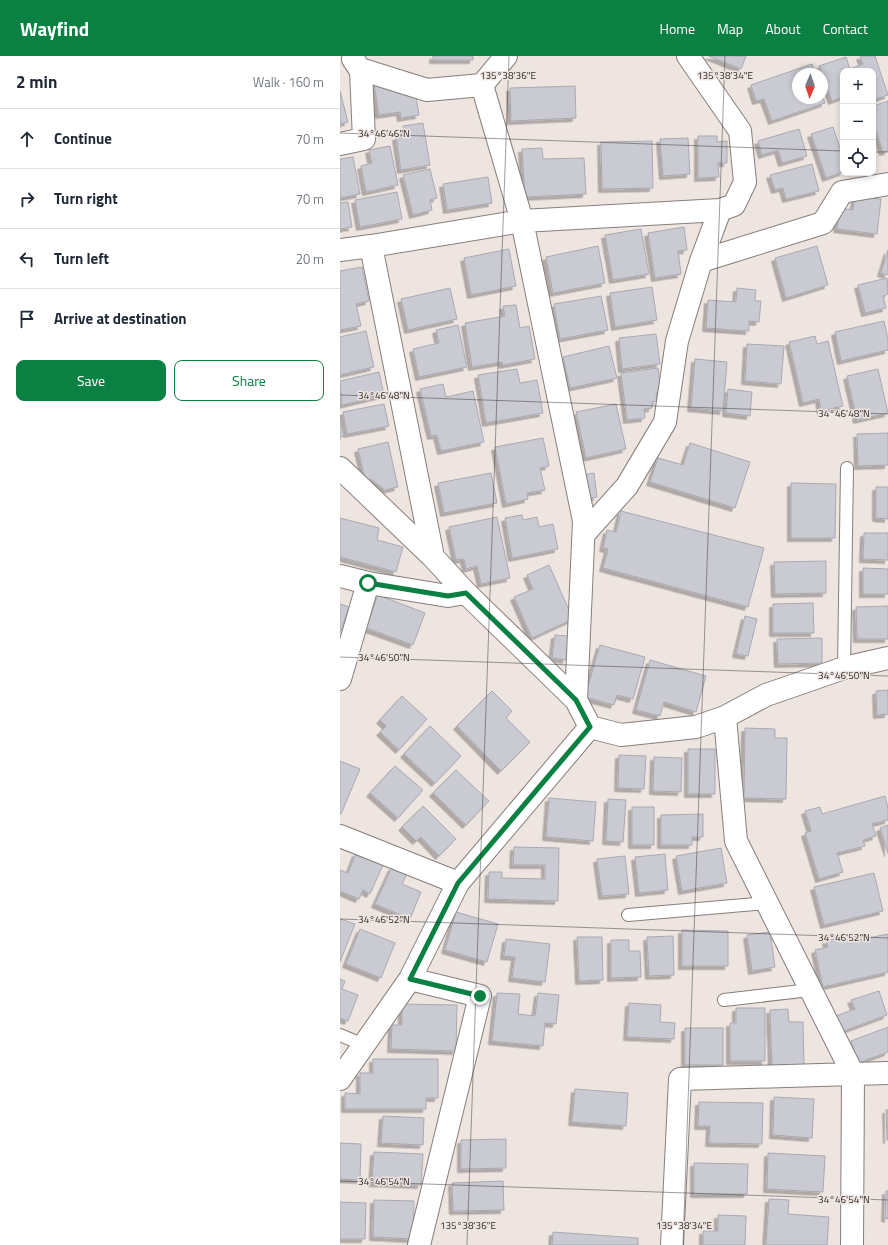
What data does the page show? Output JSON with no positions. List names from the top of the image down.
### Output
{
  "north": "bottom",
  "page": {
    "header": "Wayfind",
    "nav": [
      "Home",
      "Map",
      "About",
      "Contact"
    ],
    "heading": ["2 min", "Walk · 160 m"],
    "map_buttons": ["+", "−"],
    "list": [
      ["Continue", "70 m"],
      ["Turn right", "70 m"],
      ["Turn left", "20 m"],
      "Arrive at destination"
    ],
    "buttons": ["Save", "Share"]
  },
  "coordinates": [
    "135°38'36\"E",
    "135°38'34\"E",
    "34°46'46\"N",
    "34°46'48\"N",
    "34°46'50\"N",
    "34°46'52\"N",
    "34°46'54\"N"
  ]
}
